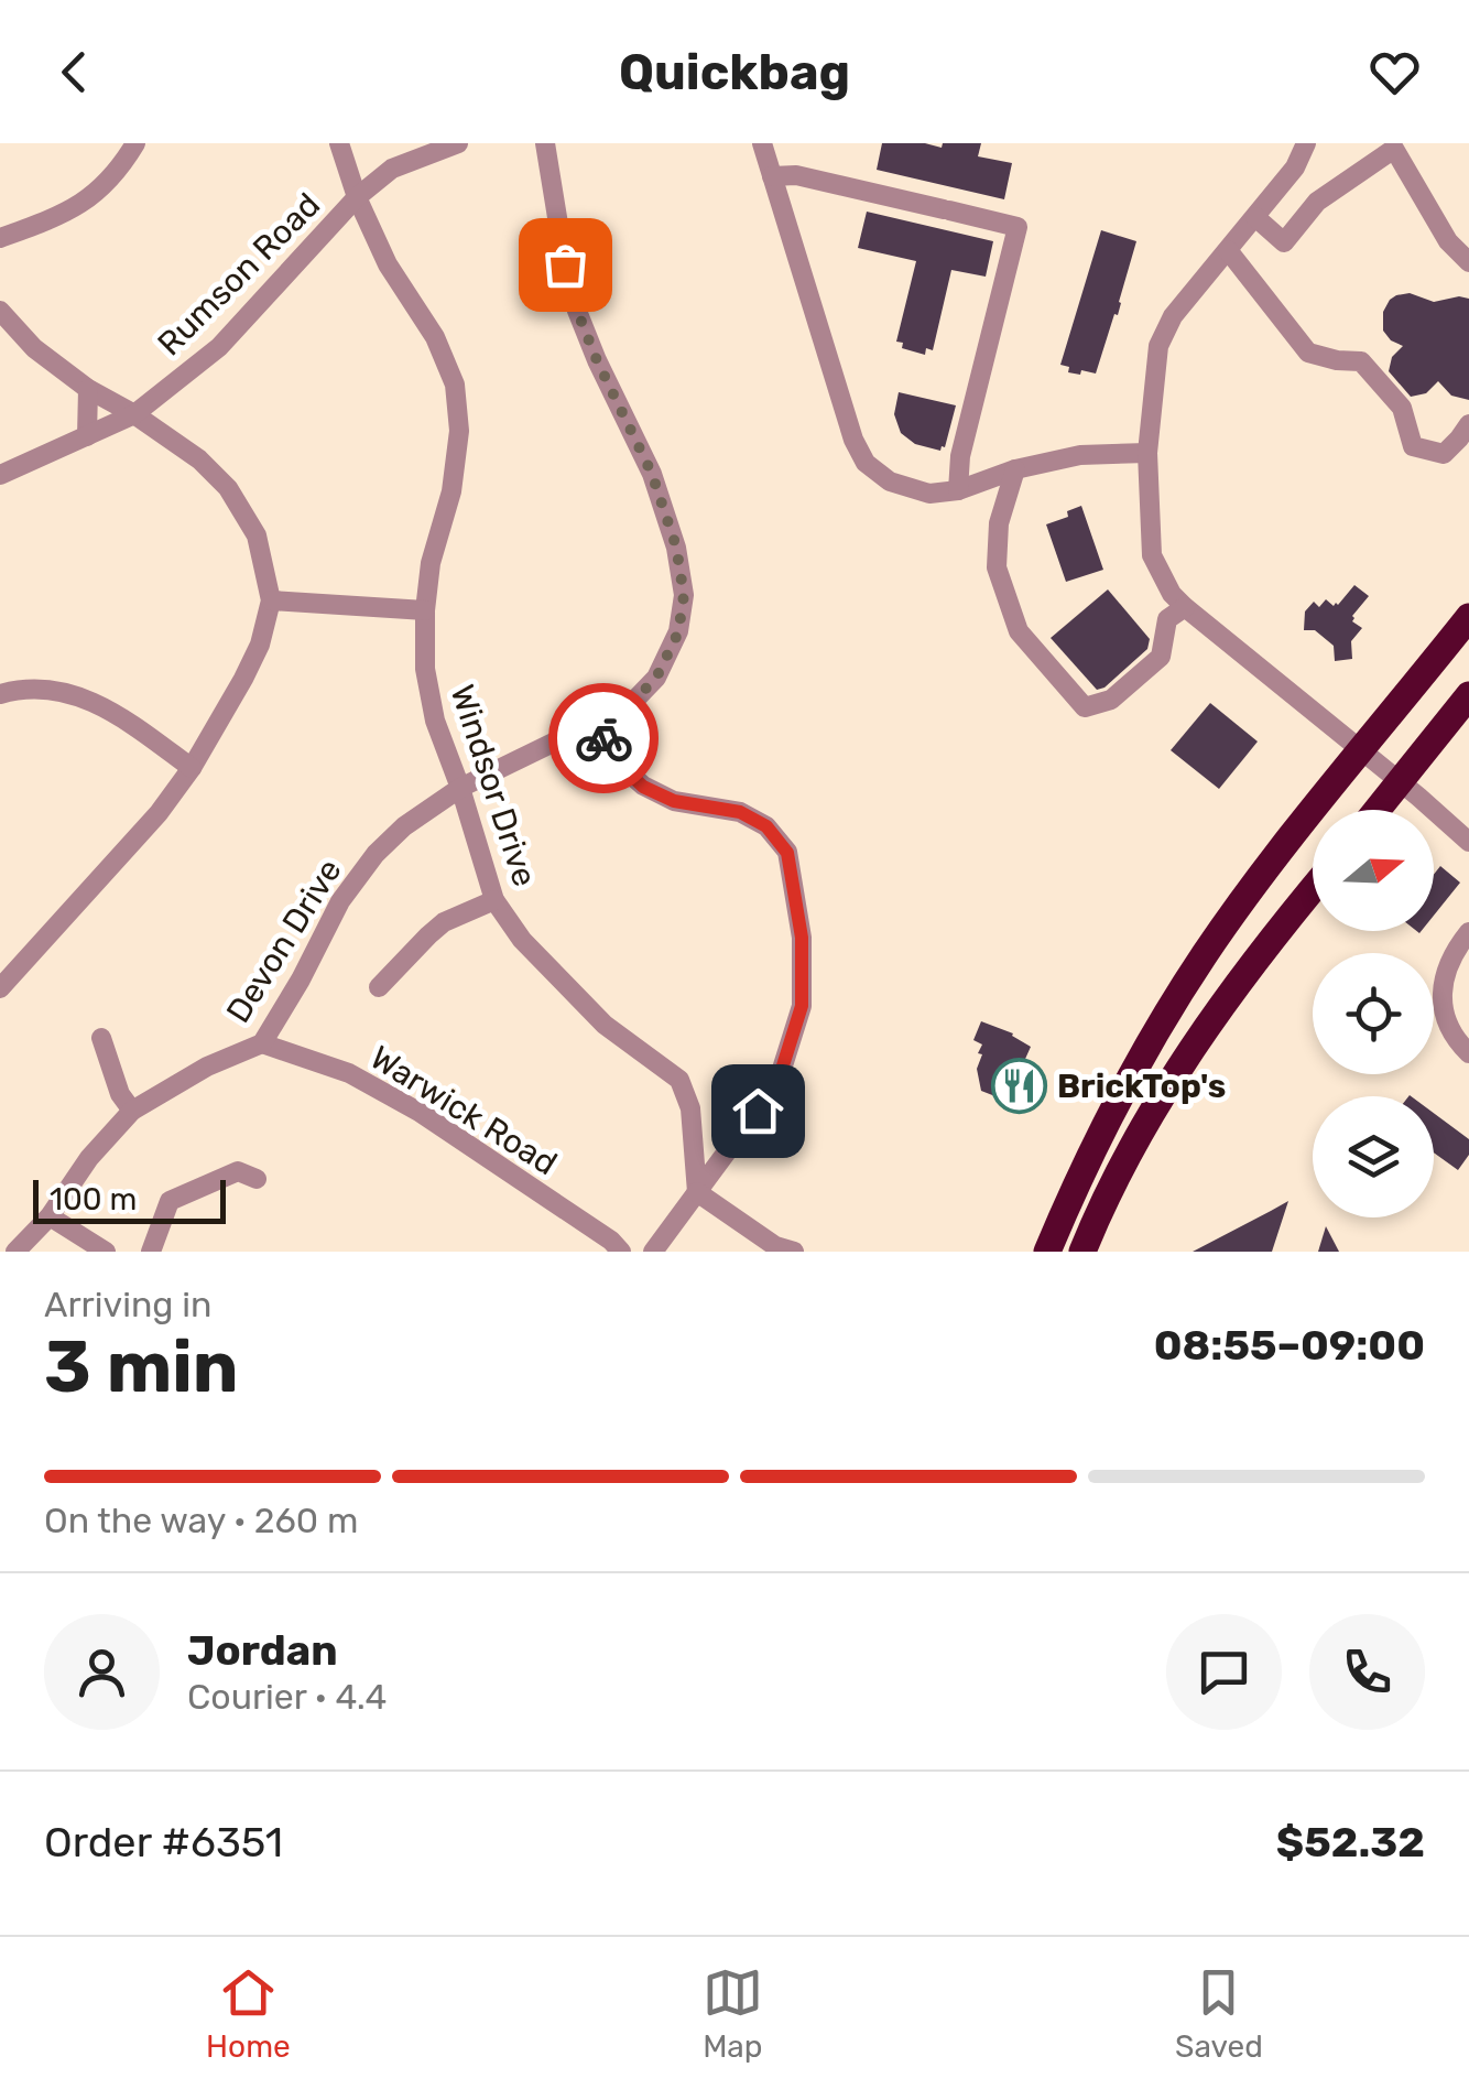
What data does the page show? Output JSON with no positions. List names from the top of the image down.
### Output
{
  "streets": {
    "street": [
      "Rumson Road",
      "Windsor Drive",
      "Devon Drive",
      "Warwick Road"
    ]
  },
  "crossings": [
    ["Rumson Road", "Windsor Drive"],
    ["Windsor Drive", "Devon Drive"],
    ["Devon Drive", "Warwick Road"]
  ],
  "places": {
    "restaurant": ["BrickTop's"]
  },
  "scale_bar": "100 m",
  "north": "right",
  "page": {
    "header": "Quickbag",
    "scale": "100 m",
    "heading": ["3 min", "Arriving in", "08:55–09:00"],
    "panel": [
      "Jordan",
      "Courier · 4.4",
      "Order #6351",
      "$52.32"
    ],
    "bar": "On the way · 260 m",
    "tabs": ["Home", "Map", "Saved"]
  }
}
